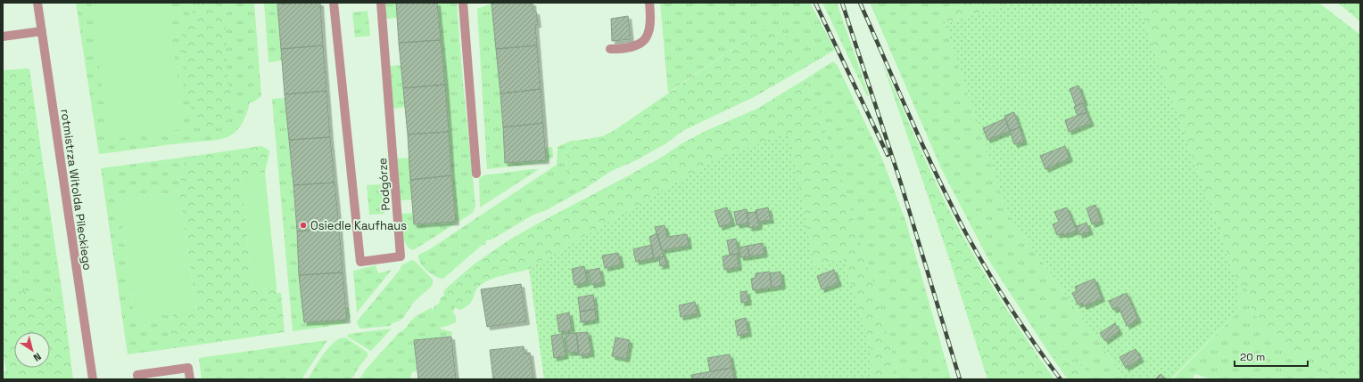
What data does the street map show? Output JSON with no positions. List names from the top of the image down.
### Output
{
  "streets": {
    "street": ["Podgórze", "rotmistrza Witolda Pileckiego"]
  },
  "places": ["Osiedle Kaufhaus"],
  "scale_bar": "20 m",
  "north": "bottom right"
}
